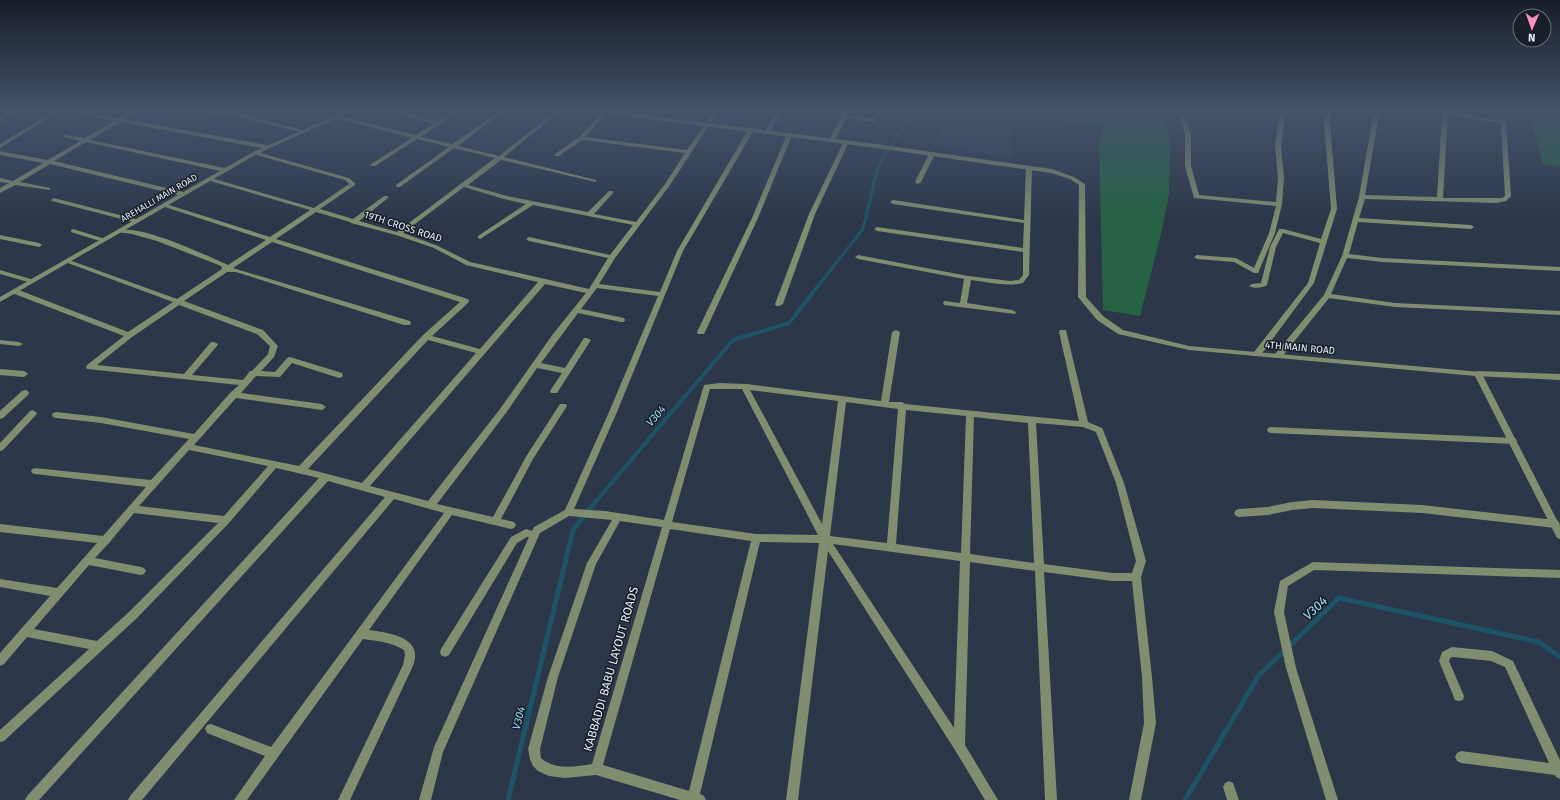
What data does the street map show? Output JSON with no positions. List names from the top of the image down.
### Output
{
  "streets": {
    "street": [
      "AREHALLI MAIN ROAD",
      "19TH CROSS ROAD",
      "4TH MAIN ROAD",
      "KABBADDI BABU LAYOUT ROADS"
    ]
  },
  "crossings": [
    ["AREHALLI MAIN ROAD", "19TH CROSS ROAD"]
  ],
  "water": ["V304"],
  "north": "bottom"
}
